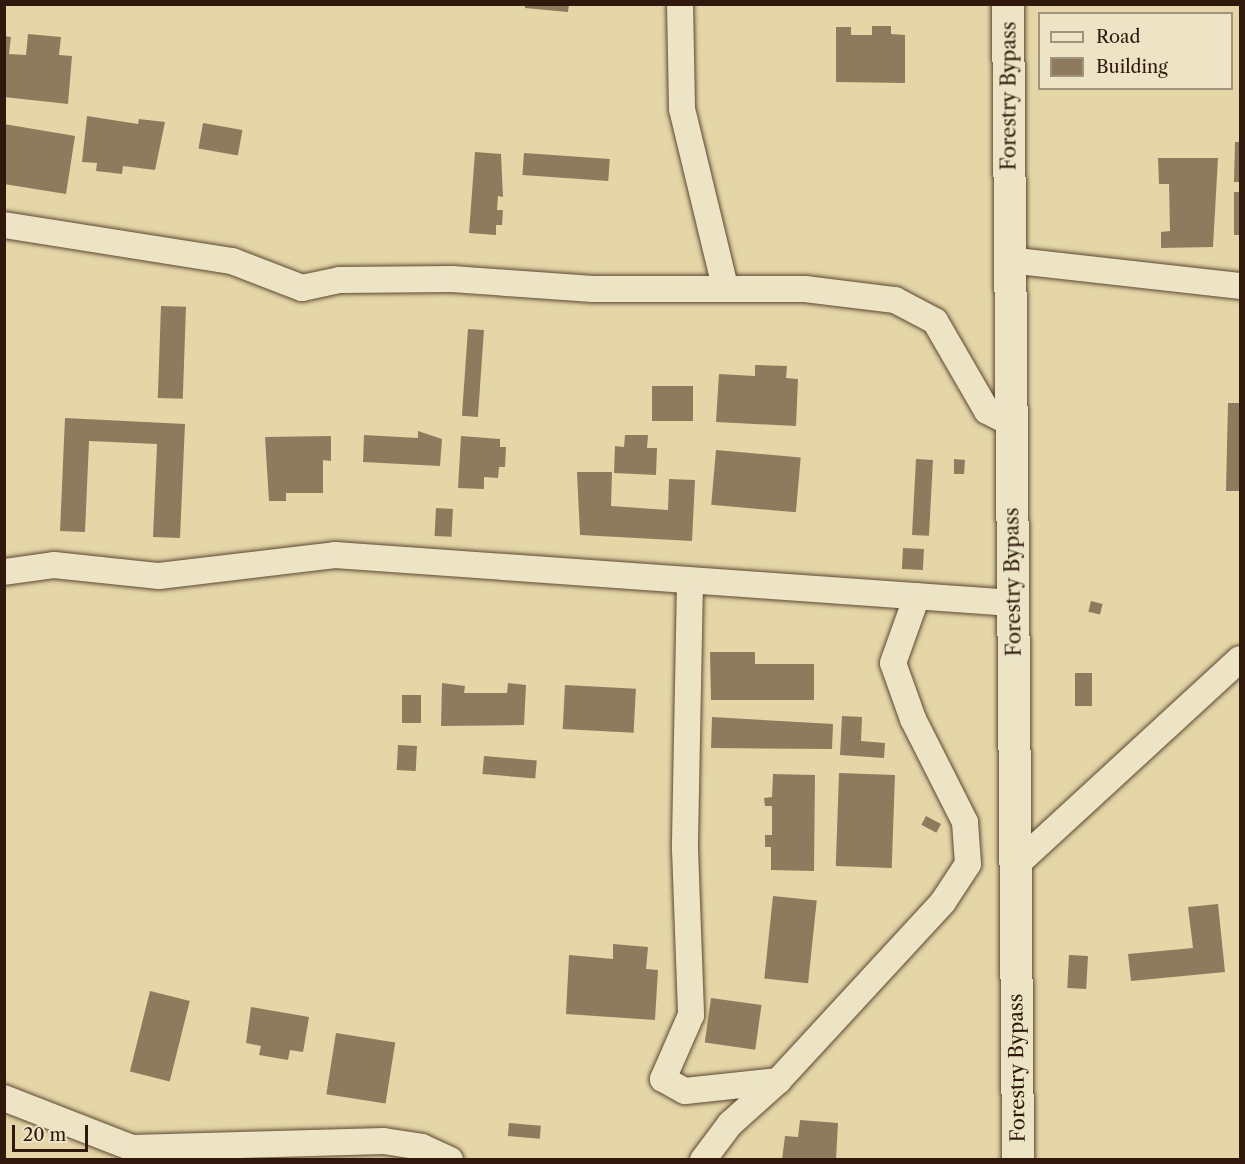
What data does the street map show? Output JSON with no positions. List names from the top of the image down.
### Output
{
  "streets": {
    "street": ["Forestry Bypass"]
  },
  "legend": ["Road", "Building"],
  "scale_bar": "20 m"
}
